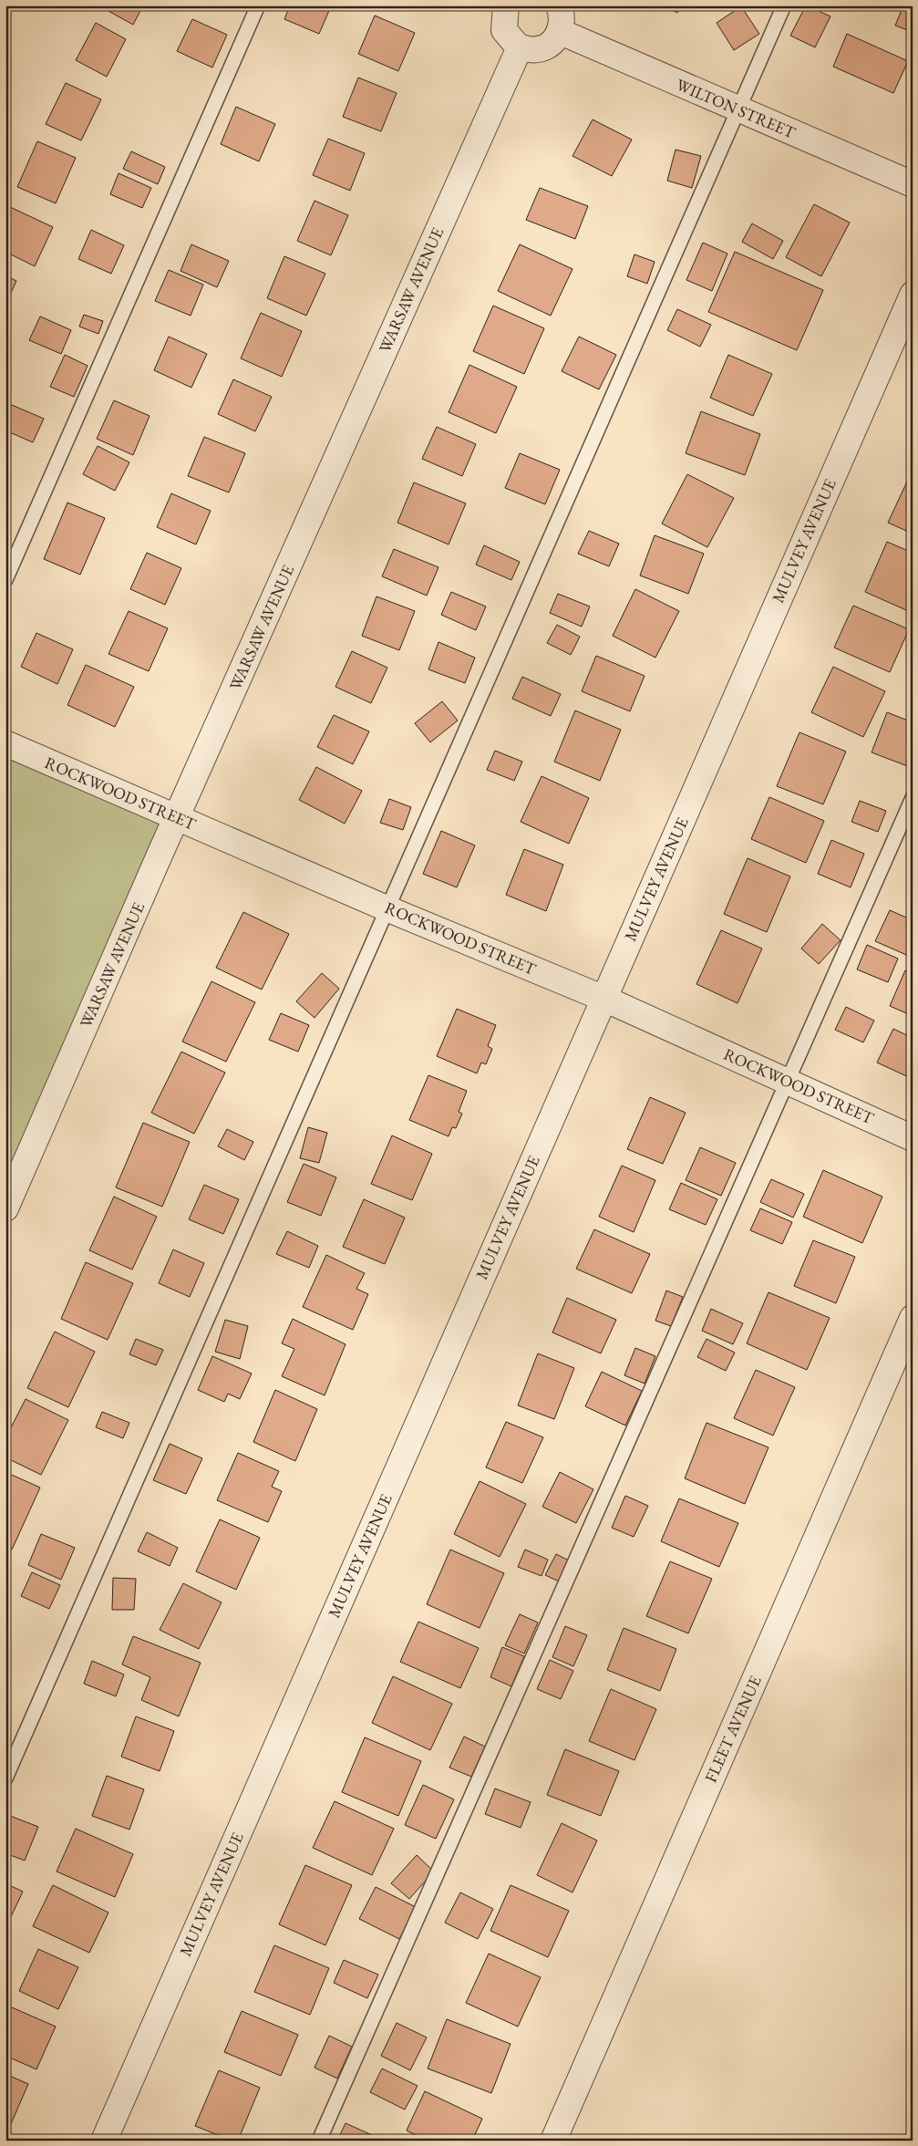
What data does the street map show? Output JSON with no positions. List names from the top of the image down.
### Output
{
  "streets": {
    "street": [
      "WILTON STREET",
      "WARSAW AVENUE",
      "MULVEY AVENUE",
      "ROCKWOOD STREET",
      "FLEET AVENUE"
    ]
  },
  "crossings": [
    ["WARSAW AVENUE", "ROCKWOOD STREET"],
    ["MULVEY AVENUE", "ROCKWOOD STREET"]
  ]
}
